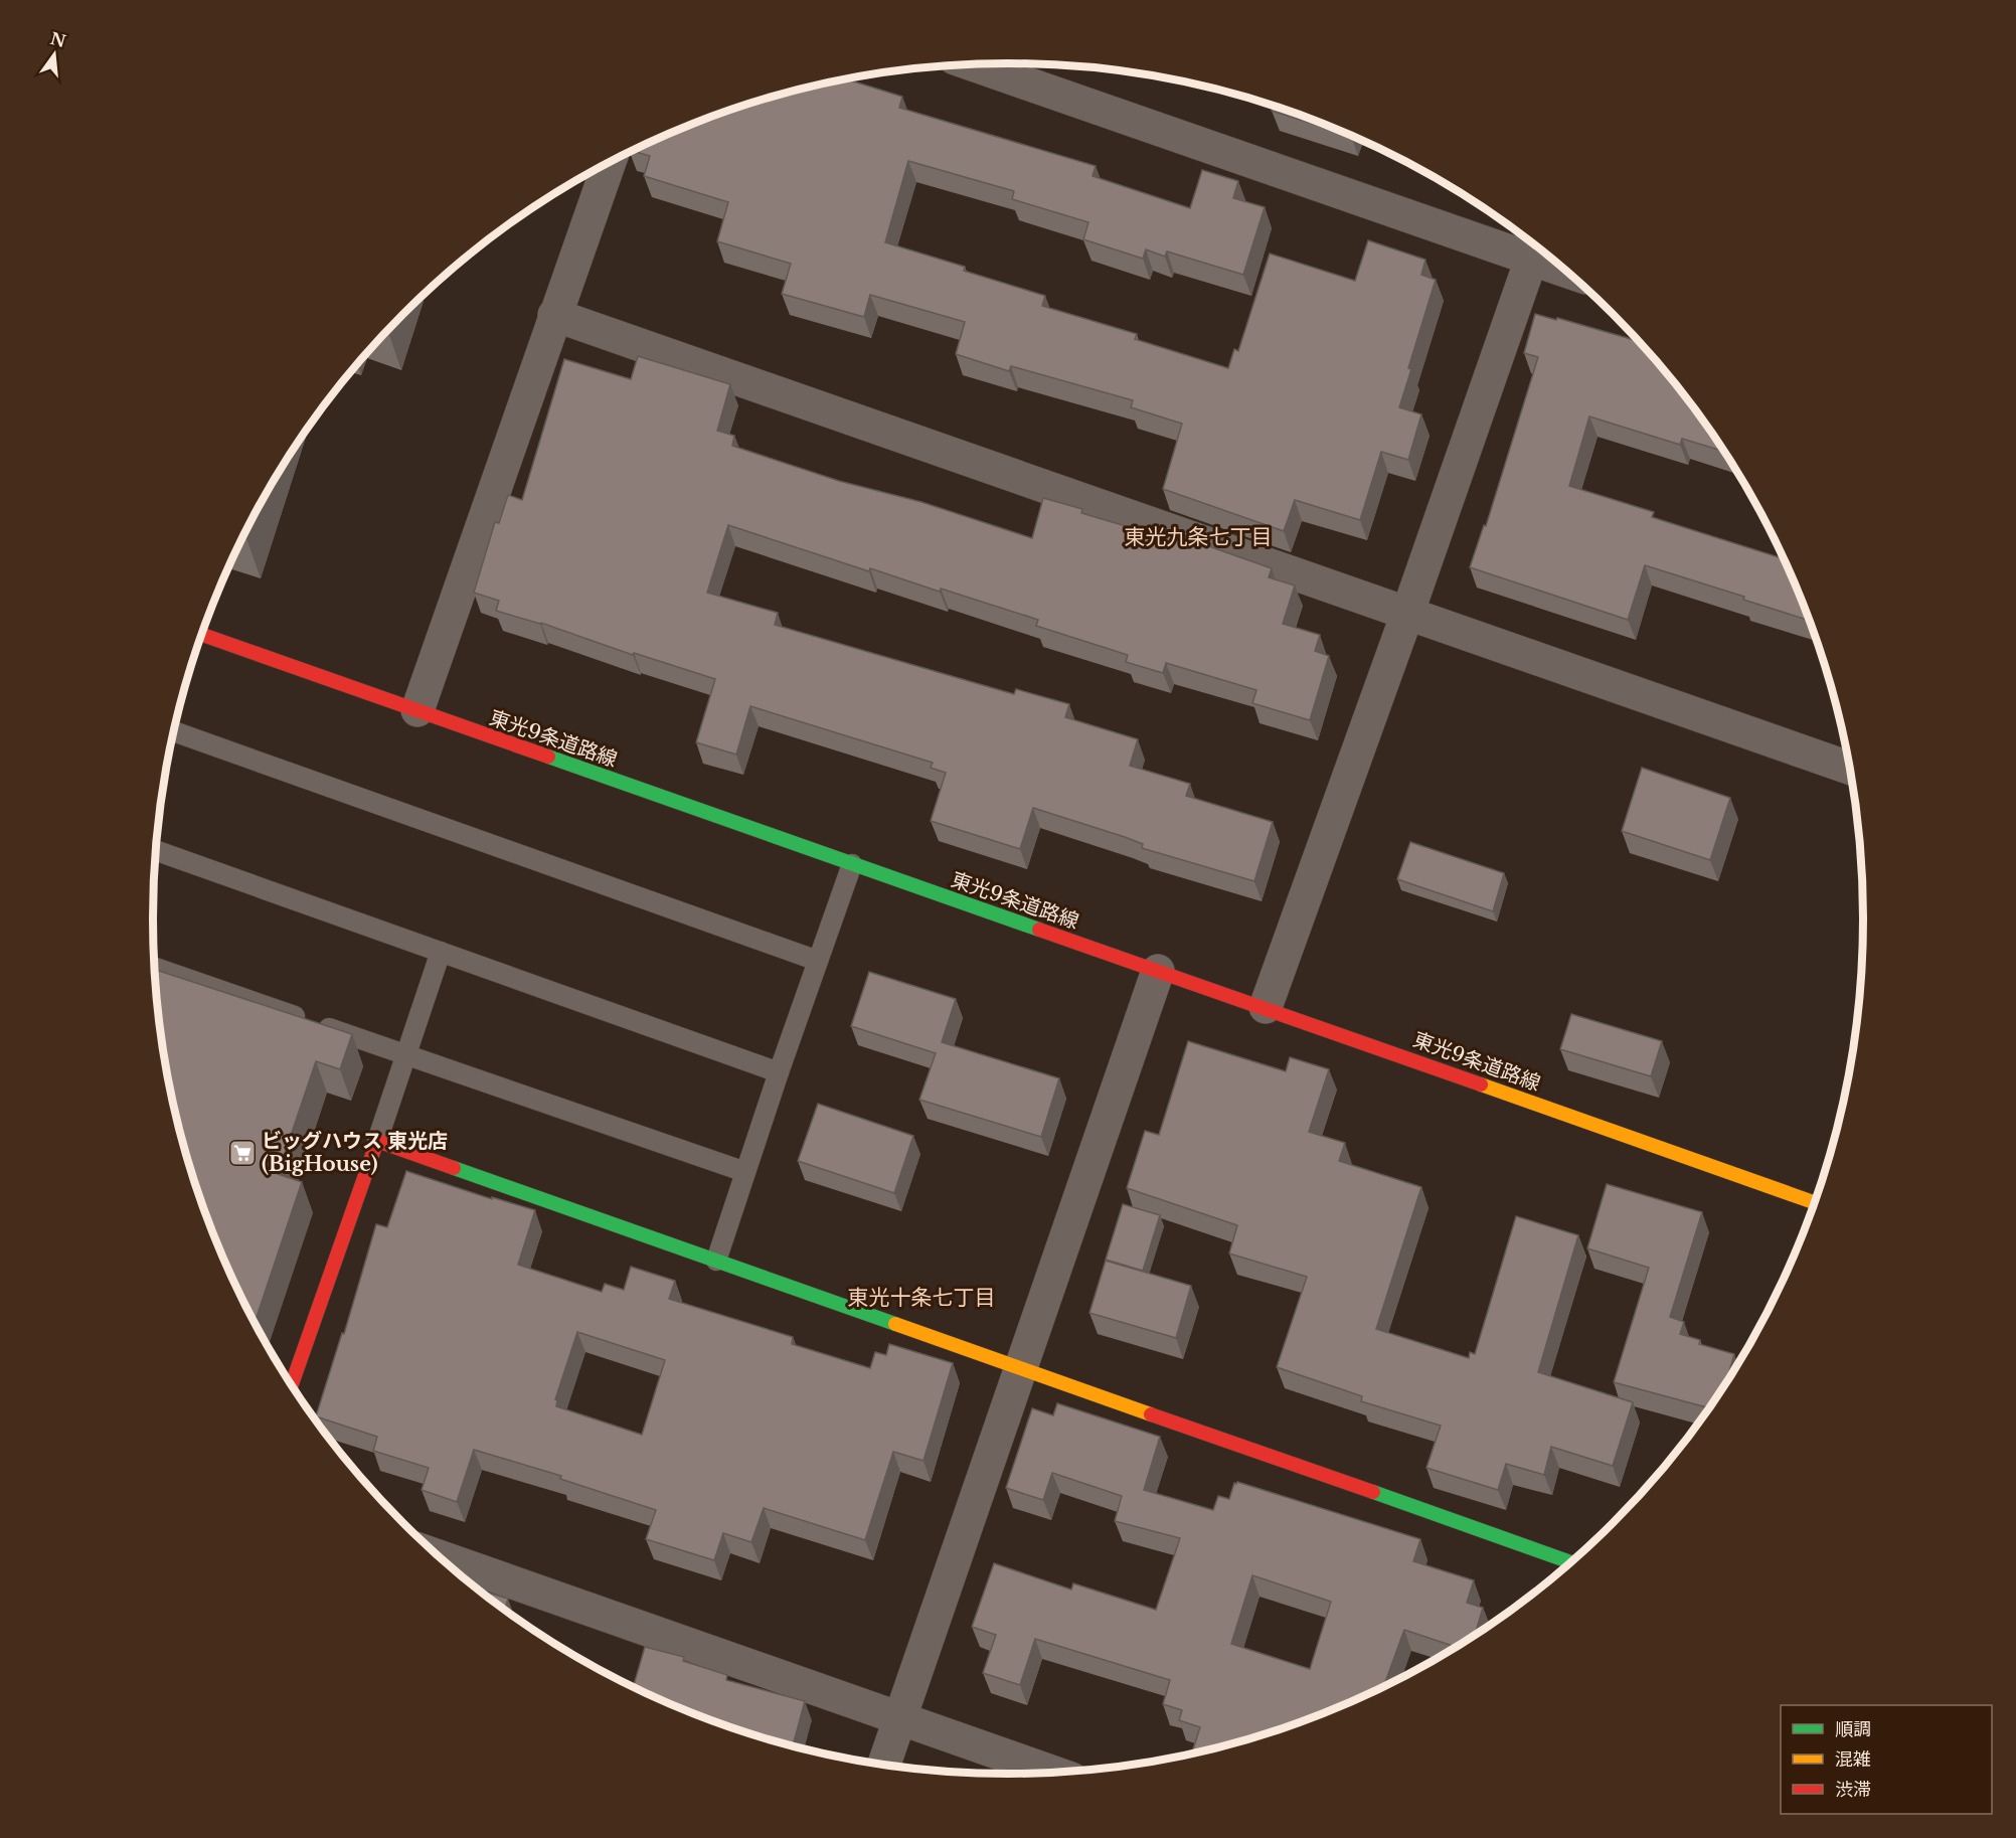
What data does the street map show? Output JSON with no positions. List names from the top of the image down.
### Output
{
  "streets": {
    "street": ["東光9条道路線"]
  },
  "districts": ["東光九条七丁目", "東光十条七丁目"],
  "places": {
    "supermarket": ["ビッグハウス 東光店 (BigHouse)"]
  },
  "legend": ["順調", "混雑", "渋滞"],
  "north": "top"
}
